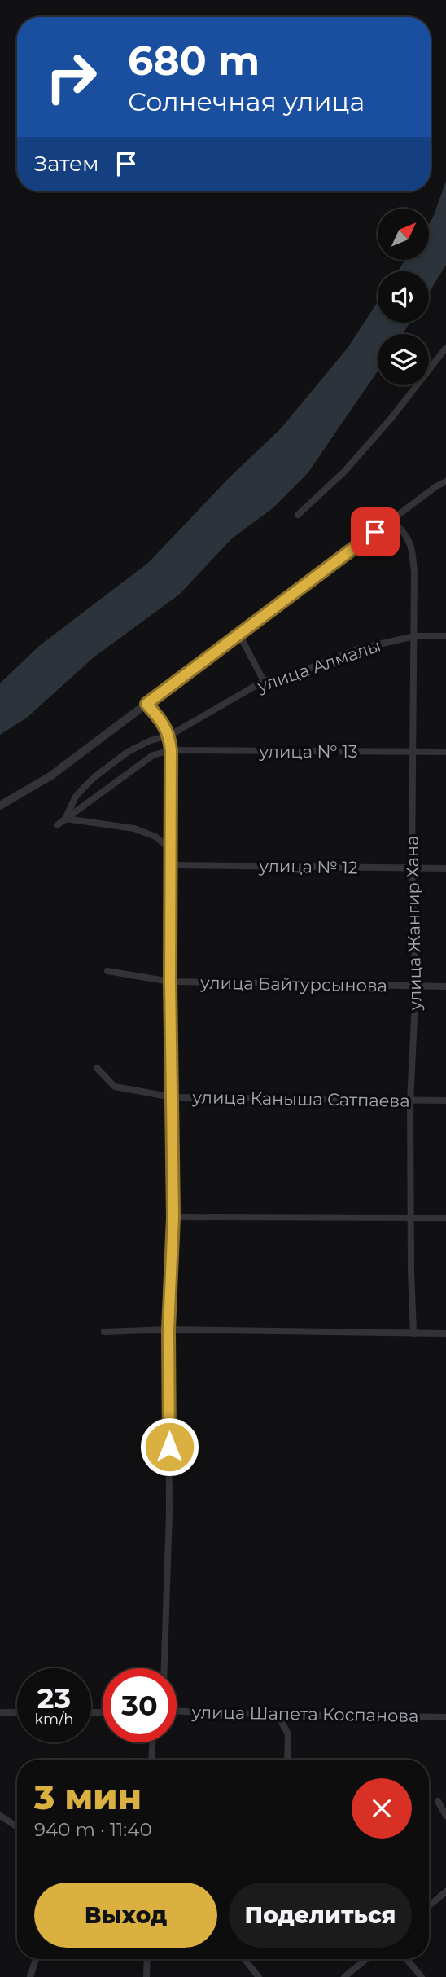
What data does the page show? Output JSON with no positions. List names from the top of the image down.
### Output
{
  "streets": {
    "street": [
      "улица Алмалы",
      "улица № 13",
      "улица № 12",
      "улица Жангир Хана",
      "улица Байтурсынова",
      "улица Каныша Сатпаева",
      "улица Шапета Коспанова"
    ]
  },
  "crossings": [
    ["улица Алмалы", "улица Жангир Хана"],
    ["улица № 13", "улица Жангир Хана"],
    ["улица № 12", "улица Жангир Хана"],
    ["улица Жангир Хана", "улица Байтурсынова"],
    ["улица Жангир Хана", "улица Каныша Сатпаева"]
  ],
  "north": "top right",
  "page": {
    "turn": ["680 m", "Солнечная улица"],
    "then": "Затем",
    "speed": "23 km/h",
    "limit": "30",
    "heading": ["3 мин", "940 m · 11:40"],
    "buttons": ["Выход", "Поделиться"]
  }
}
